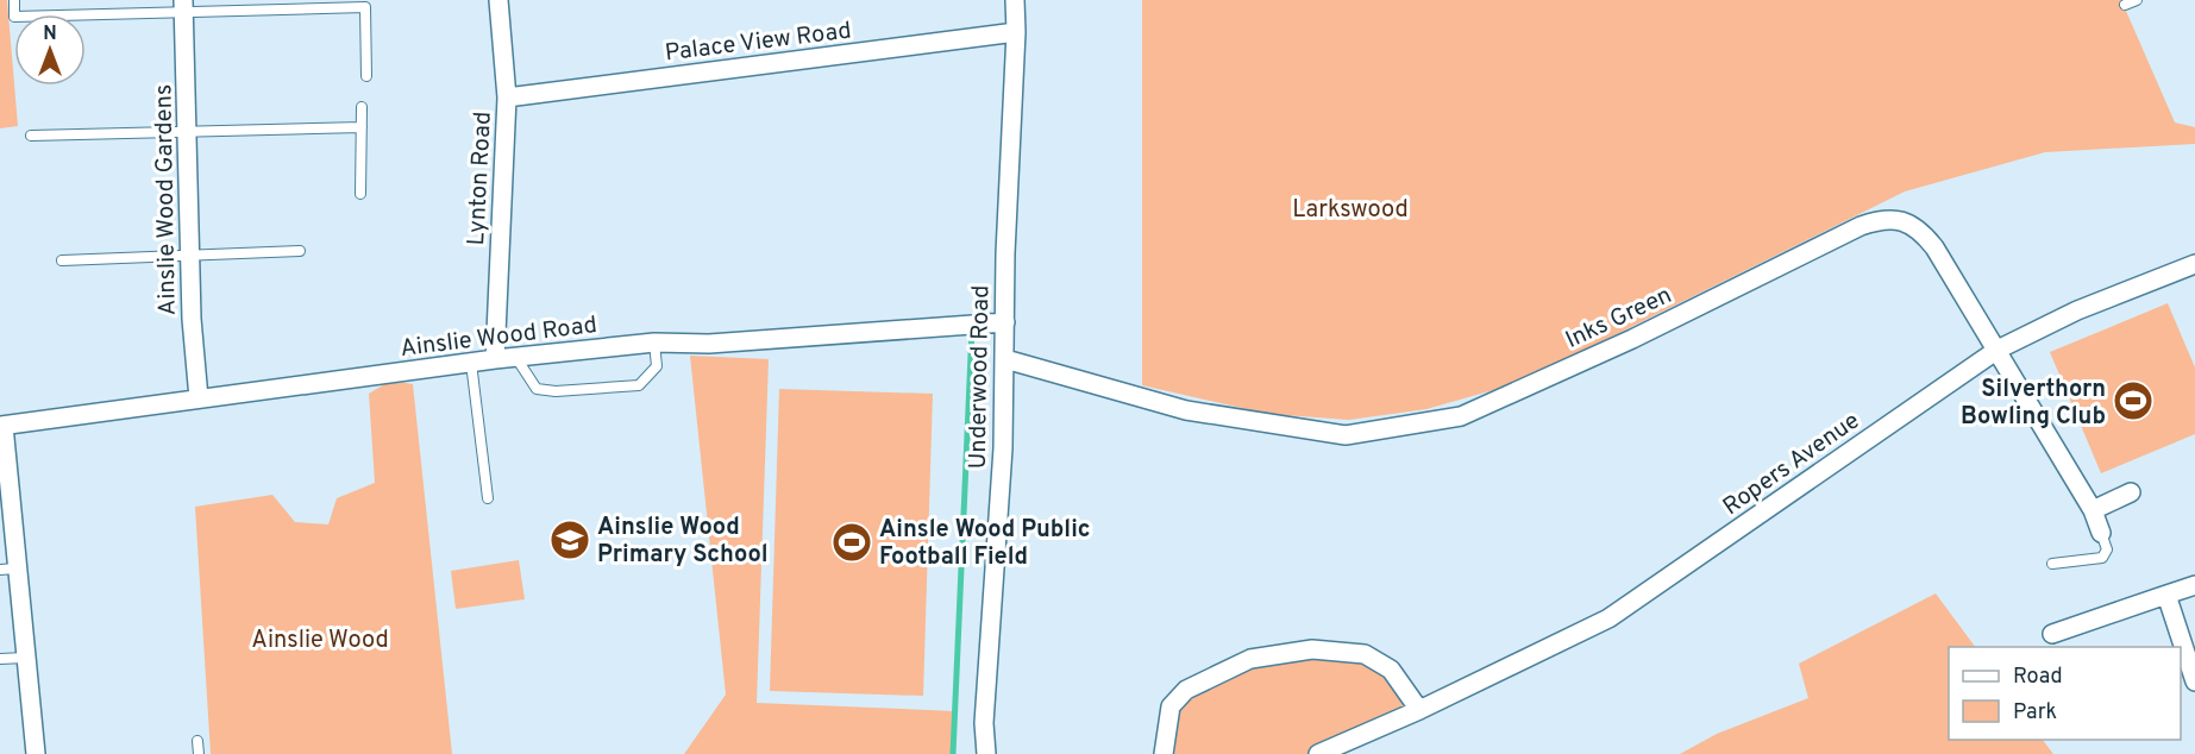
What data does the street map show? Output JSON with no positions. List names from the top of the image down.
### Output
{
  "streets": {
    "street": [
      "Palace View Road",
      "Lynton Road",
      "Ainslie Wood Gardens",
      "Inks Green",
      "Ainslie Wood Road",
      "Underwood Road",
      "Ropers Avenue"
    ]
  },
  "crossings": [
    ["Palace View Road", "Lynton Road"],
    ["Palace View Road", "Underwood Road"],
    ["Lynton Road", "Ainslie Wood Road"],
    ["Ainslie Wood Gardens", "Ainslie Wood Road"],
    ["Inks Green", "Underwood Road"],
    ["Inks Green", "Ropers Avenue"],
    ["Ainslie Wood Road", "Underwood Road"]
  ],
  "parks": ["Larkswood", "Ainslie Wood"],
  "places": {
    "sports": ["Silverthorn Bowling Club", "Ainsle Wood Public Football Field"],
    "school or university": ["Ainslie Wood Primary School"]
  },
  "legend": ["Road", "Park"],
  "north": "top"
}
